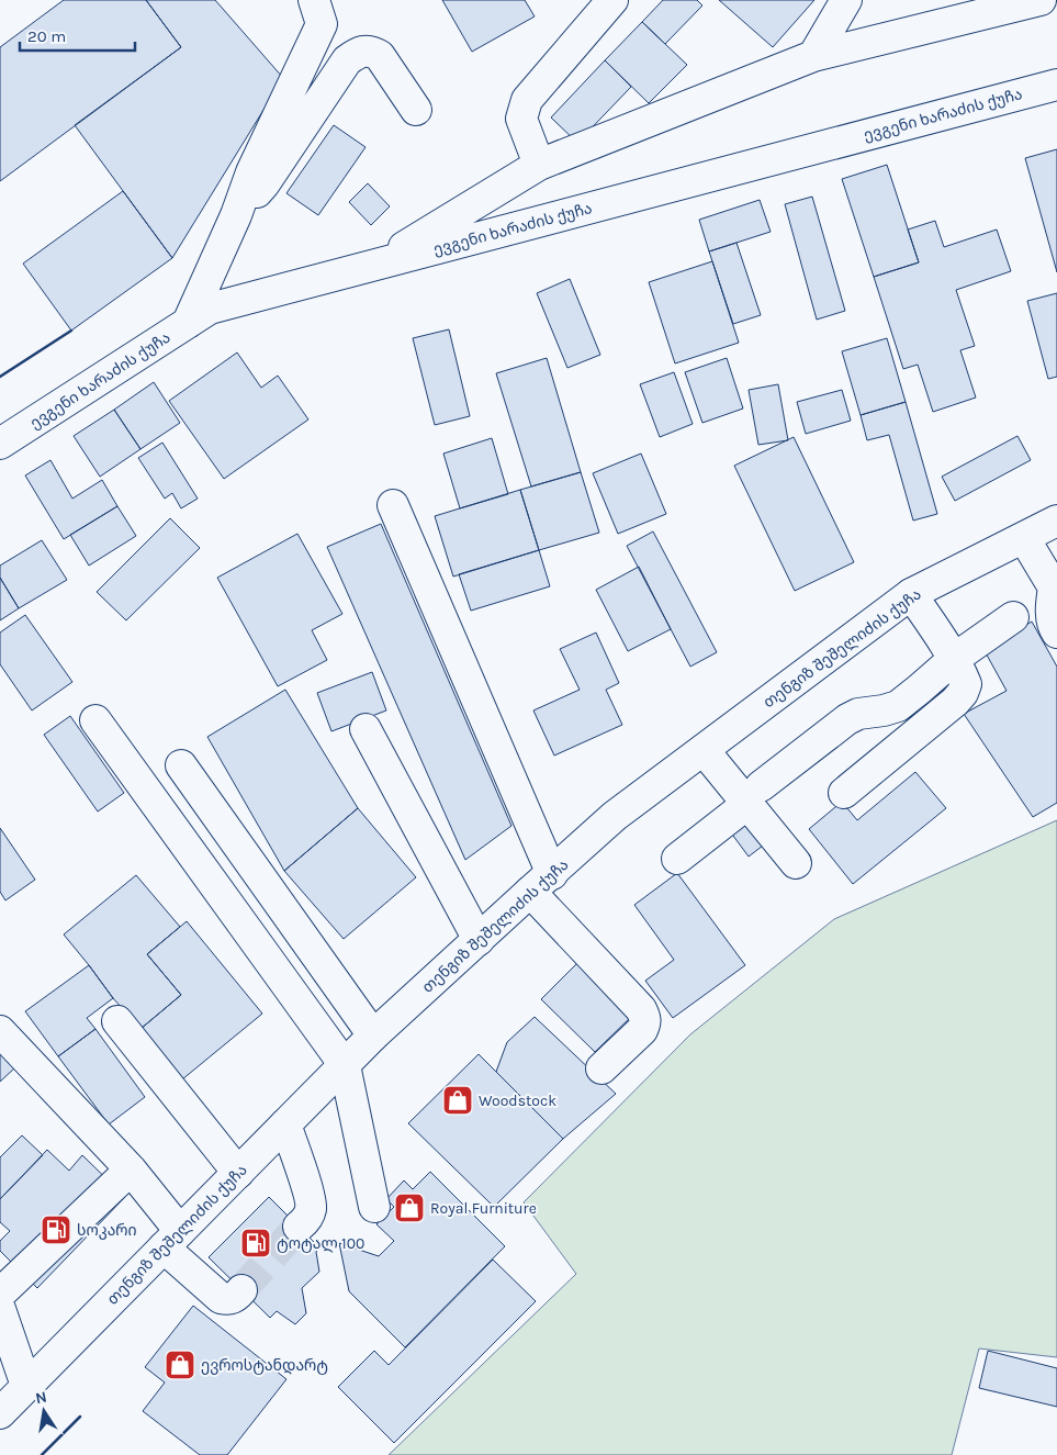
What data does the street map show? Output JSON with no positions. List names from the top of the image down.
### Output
{
  "streets": {
    "main road": ["ევგენი ხარაძის ქუჩა", "თენგიზ შეშელიძის ქუჩა"]
  },
  "places": {
    "shop": ["Woodstock", "Royal Furniture", "ევროსტანდარტ"],
    "fuel station": ["სოკარი", "ტოტალ 100"]
  },
  "scale_bar": "20 m",
  "north": "top"
}
